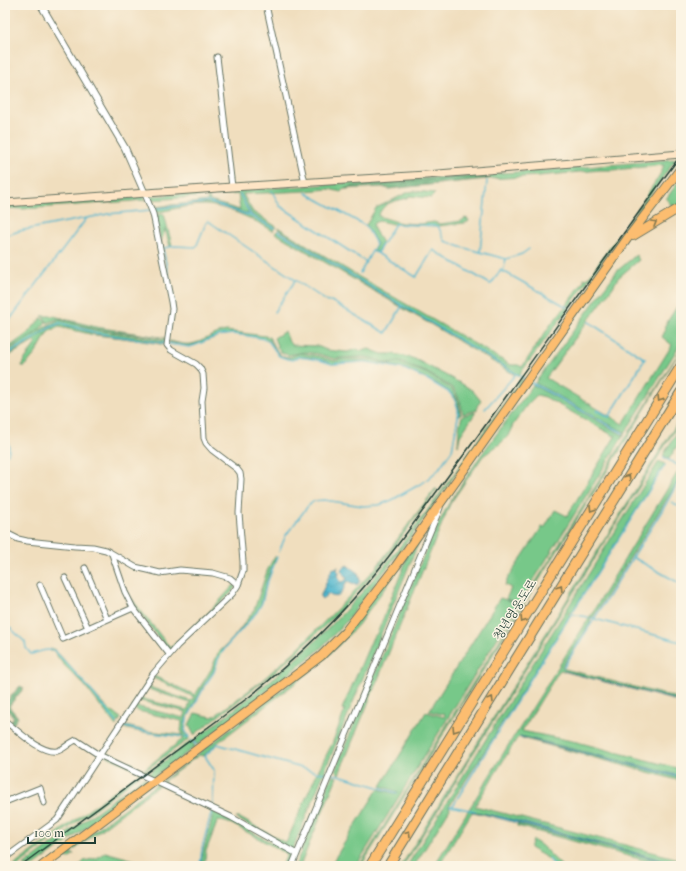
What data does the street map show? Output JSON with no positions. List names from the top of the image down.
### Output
{
  "streets": {
    "highway": ["청년영웅도로"]
  },
  "scale_bar": "100 m"
}
